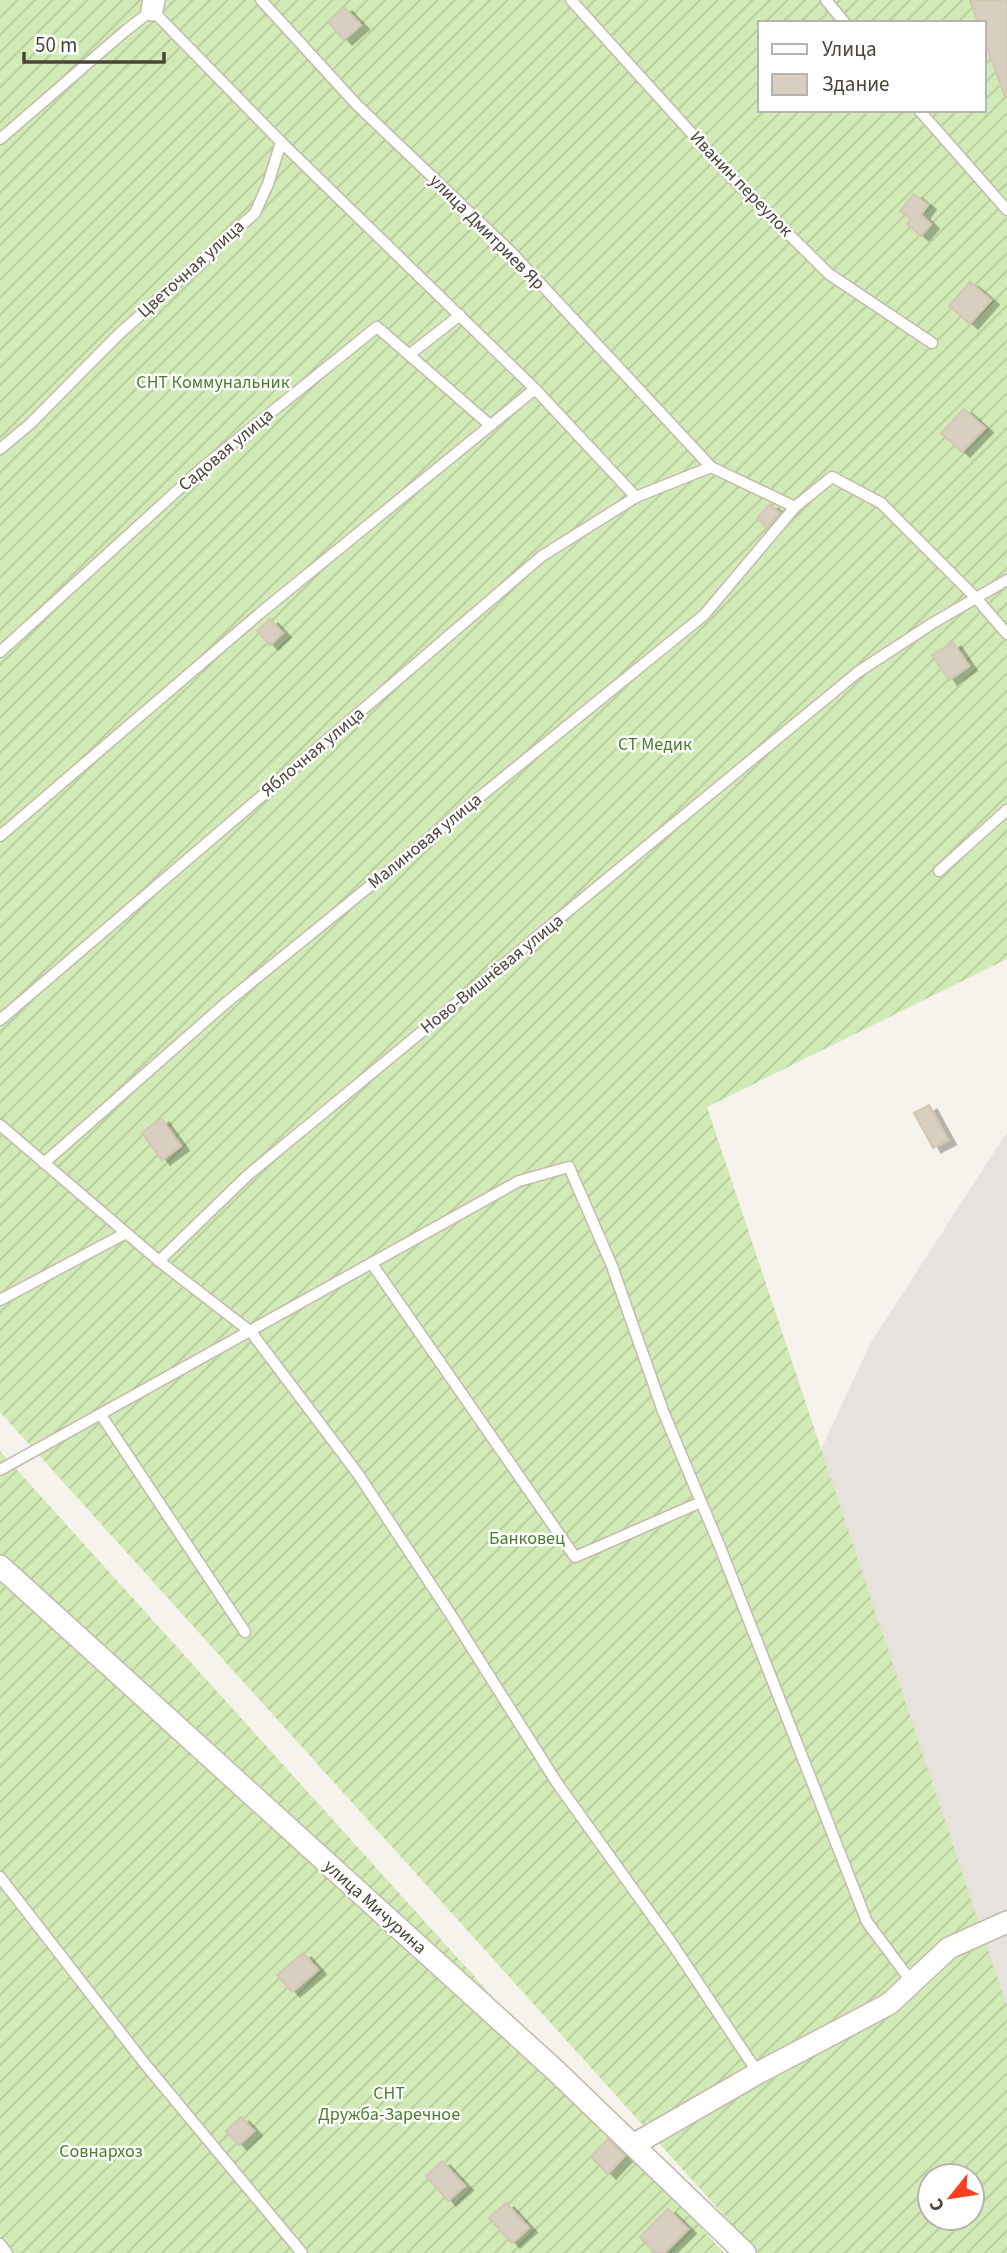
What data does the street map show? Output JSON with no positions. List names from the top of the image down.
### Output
{
  "streets": {
    "street": ["улица Мичурина"],
    "lane": [
      "Иванин переулок",
      "улица Дмитриев Яр",
      "Цветочная улица",
      "Садовая улица",
      "Яблочная улица",
      "Малиновая улица",
      "Ново-Вишнёвая улица"
    ]
  },
  "crossings": [
    ["улица Дмитриев Яр", "Малиновая улица"]
  ],
  "parks": [
    "СНТ Коммунальник",
    "СТ Медик",
    "Банковец",
    "СНТ Дружба-Заречное",
    "Совнархоз"
  ],
  "legend": ["Улица", "Здание"],
  "scale_bar": "50 m",
  "north": "bottom left"
}
